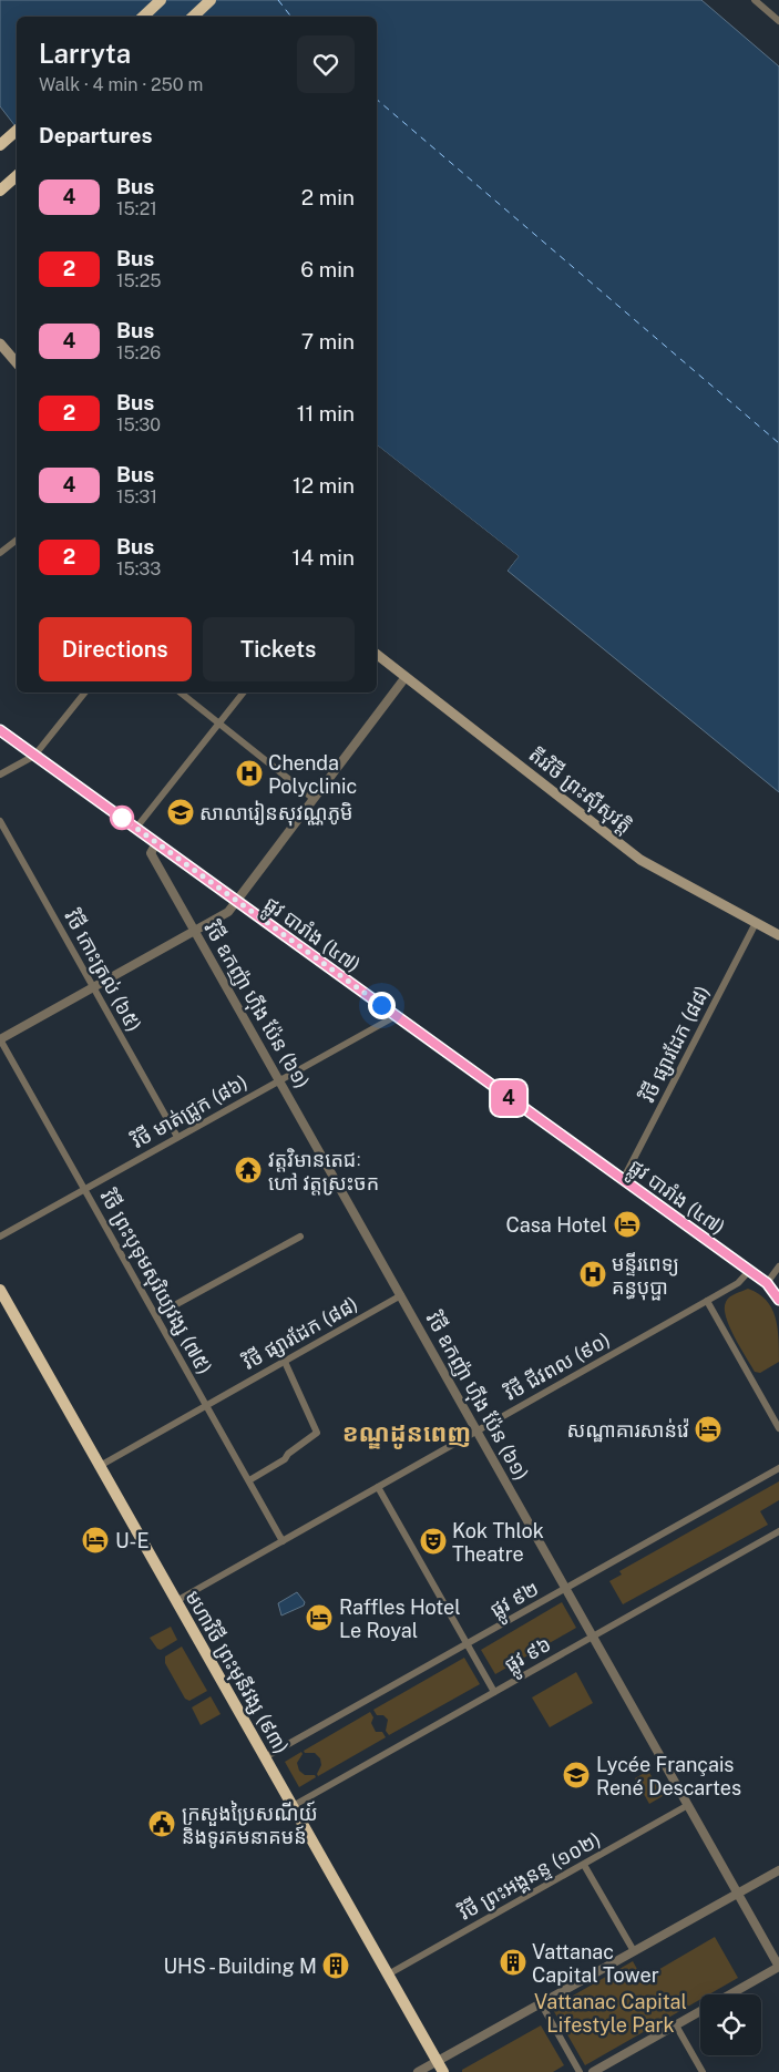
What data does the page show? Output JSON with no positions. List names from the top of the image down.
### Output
{
  "streets": {
    "highway": ["មហាវិថី ព្រះមុនីវង្ស (៩៣)"],
    "main road": ["តីរវិថី ព្រះស៊ីសុវត្តិ", "ផ្លូវ បារាំង (៤៧)"],
    "street": [
      "វិថី កោះត្រល់ (៦៥)",
      "វិថី ឧកញ៉ា ហ៊ីង ប៉ែន (៦១)",
      "វិថី ផ្សារដែក (៨៨)",
      "វិថី មាត់ជ្រូក (៨៦)",
      "វិថី ព្រះបុទុមសុរិយ្យវង្ស (៧៥)",
      "វិថី ជីវពល (៩០)",
      "ផ្លូវ ៩២",
      "ផ្លូវ ៩៦",
      "វិថី ព្រះអង្គនន្ទ (១០២)"
    ]
  },
  "crossings": [
    ["តីរវិថី ព្រះស៊ីសុវត្តិ", "វិថី ផ្សារដែក (៨៨)"],
    ["ផ្លូវ បារាំង (៤៧)", "វិថី ឧកញ៉ា ហ៊ីង ប៉ែន (៦១)"],
    ["ផ្លូវ បារាំង (៤៧)", "វិថី ផ្សារដែក (៨៨)"],
    ["ផ្លូវ បារាំង (៤៧)", "វិថី មាត់ជ្រូក (៨៦)"],
    ["ផ្លូវ បារាំង (៤៧)", "វិថី ជីវពល (៩០)"],
    ["វិថី កោះត្រល់ (៦៥)", "វិថី មាត់ជ្រូក (៨៦)"],
    ["វិថី ឧកញ៉ា ហ៊ីង ប៉ែន (៦១)", "វិថី ផ្សារដែក (៨៨)"],
    ["វិថី ឧកញ៉ា ហ៊ីង ប៉ែន (៦១)", "វិថី មាត់ជ្រូក (៨៦)"],
    ["វិថី ឧកញ៉ា ហ៊ីង ប៉ែន (៦១)", "វិថី ជីវពល (៩០)"],
    ["វិថី ឧកញ៉ា ហ៊ីង ប៉ែន (៦១)", "ផ្លូវ ៩២"],
    ["វិថី ឧកញ៉ា ហ៊ីង ប៉ែន (៦១)", "ផ្លូវ ៩៦"],
    ["វិថី ឧកញ៉ា ហ៊ីង ប៉ែន (៦១)", "វិថី ព្រះអង្គនន្ទ (១០២)"],
    ["វិថី ផ្សារដែក (៨៨)", "វិថី ព្រះបុទុមសុរិយ្យវង្ស (៧៥)"],
    ["វិថី ផ្សារដែក (៨៨)", "មហាវិថី ព្រះមុនីវង្ស (៩៣)"],
    ["វិថី មាត់ជ្រូក (៨៦)", "វិថី ព្រះបុទុមសុរិយ្យវង្ស (៧៥)"],
    ["វិថី ព្រះបុទុមសុរិយ្យវង្ស (៧៥)", "វិថី ជីវពល (៩០)"],
    ["វិថី ជីវពល (៩០)", "មហាវិថី ព្រះមុនីវង្ស (៩៣)"],
    ["ផ្លូវ ៩២", "មហាវិថី ព្រះមុនីវង្ស (៩៣)"],
    ["ផ្លូវ ៩៦", "មហាវិថី ព្រះមុនីវង្ស (៩៣)"],
    ["មហាវិថី ព្រះមុនីវង្ស (៩៣)", "វិថី ព្រះអង្គនន្ទ (១០២)"]
  ],
  "districts": ["ខណ្ឌដូនពេញ"],
  "parks": ["Vattanac Capital Lifestyle Park"],
  "places": {
    "hospital": ["Chenda Polyclinic", "មន្ទីរពេទ្យ គន្ធបុប្ផា"],
    "school or university": ["សាលារៀនសុវណ្ណភូមិ", "Lycée Français René Descartes"],
    "temple": ["វត្តវិមានតេជៈ ហៅ វត្តស្រះចក"],
    "hotel": [
      "Casa Hotel",
      "សណ្ឋាគារសាន់វ៉េ",
      "U-E",
      "Raffles Hotel Le Royal"
    ],
    "theatre": ["Kok Thlok Theatre"],
    "public building": ["ក្រសួងប្រៃសណីយ៍ និងទូរគមនាគមន៍"],
    "building": ["Vattanac Capital Tower", "UHS - Building M"]
  },
  "lines": ["bus line 4"],
  "page": {
    "on_map": "4",
    "heading": [
      ["Larryta", "Walk · 4 min · 250 m"],
      "Departures"
    ],
    "list": [
      {
        "mark": "4",
        "name": "Bus",
        "note": "15:21",
        "value": "2 min"
      },
      {
        "mark": "2",
        "name": "Bus",
        "note": "15:25",
        "value": "6 min"
      },
      {
        "mark": "4",
        "name": "Bus",
        "note": "15:26",
        "value": "7 min"
      },
      {
        "mark": "2",
        "name": "Bus",
        "note": "15:30",
        "value": "11 min"
      },
      {
        "mark": "4",
        "name": "Bus",
        "note": "15:31",
        "value": "12 min"
      },
      {
        "mark": "2",
        "name": "Bus",
        "note": "15:33",
        "value": "14 min"
      }
    ],
    "buttons": ["Directions", "Tickets"]
  }
}
